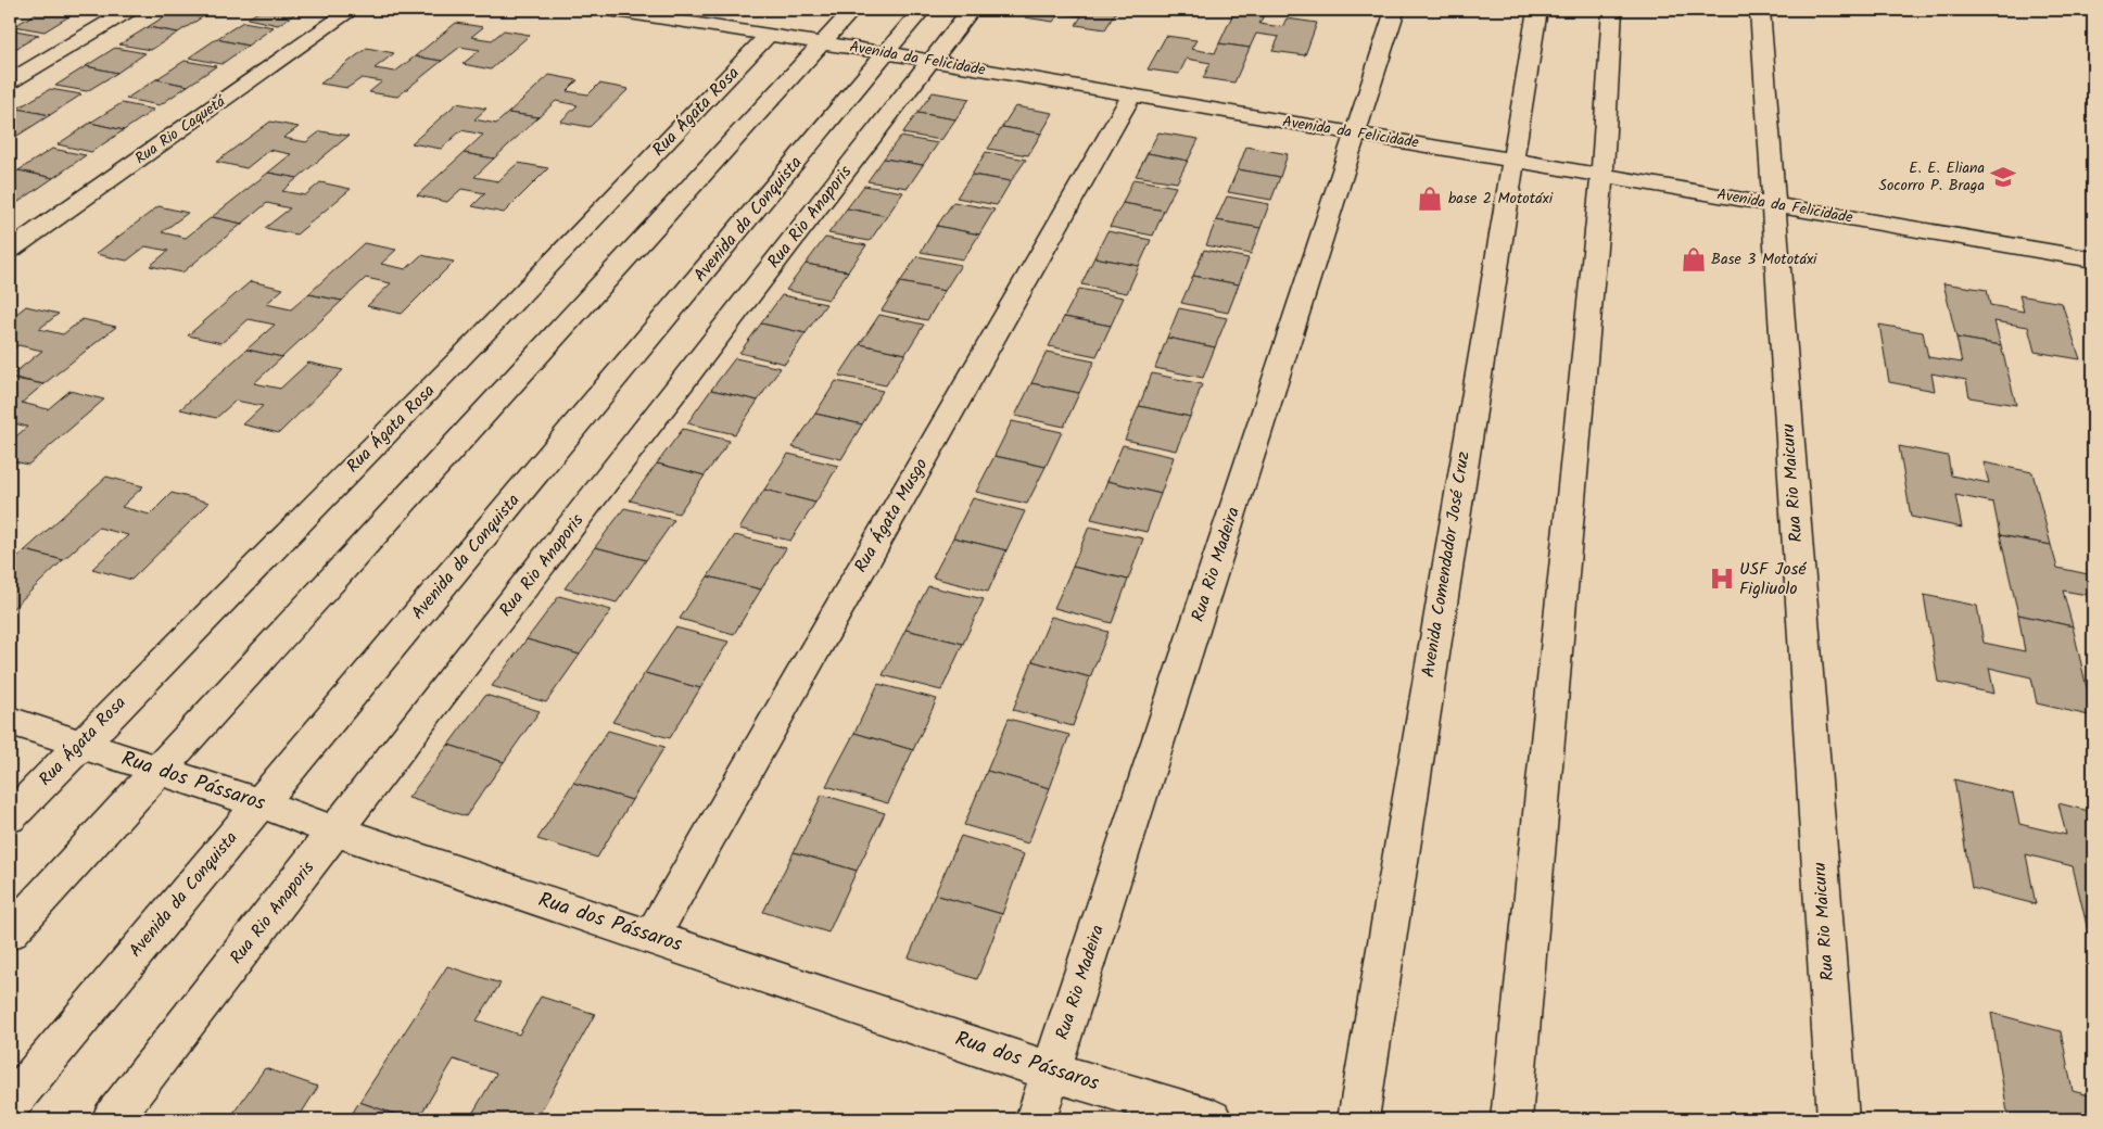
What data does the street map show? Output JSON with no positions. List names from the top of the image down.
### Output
{
  "streets": {
    "street": [
      "Avenida da Felicidade",
      "Rua Ágata Rosa",
      "Rua Rio Caquetá",
      "Rua Rio Anaporis",
      "Avenida da Conquista",
      "Rua Rio Maicuru",
      "Rua Ágata Musgo",
      "Rua Rio Madeira",
      "Avenida Comendador José Cruz",
      "Rua dos Pássaros"
    ]
  },
  "crossings": [
    ["Avenida da Felicidade", "Rua Ágata Rosa"],
    ["Avenida da Felicidade", "Rua Rio Anaporis"],
    ["Avenida da Felicidade", "Avenida da Conquista"],
    ["Avenida da Felicidade", "Rua Rio Maicuru"],
    ["Avenida da Felicidade", "Rua Ágata Musgo"],
    ["Avenida da Felicidade", "Rua Rio Madeira"],
    ["Avenida da Felicidade", "Avenida Comendador José Cruz"],
    ["Rua Ágata Rosa", "Rua dos Pássaros"],
    ["Rua Rio Anaporis", "Rua dos Pássaros"],
    ["Avenida da Conquista", "Rua dos Pássaros"],
    ["Rua Ágata Musgo", "Rua dos Pássaros"],
    ["Rua Rio Madeira", "Rua dos Pássaros"]
  ],
  "places": {
    "school or university": ["E. E. Eliana Socorro P. Braga"],
    "shop": ["base 2 Mototáxi", "Base 3 Mototáxi"],
    "hospital": ["USF José Figliuolo"]
  }
}
